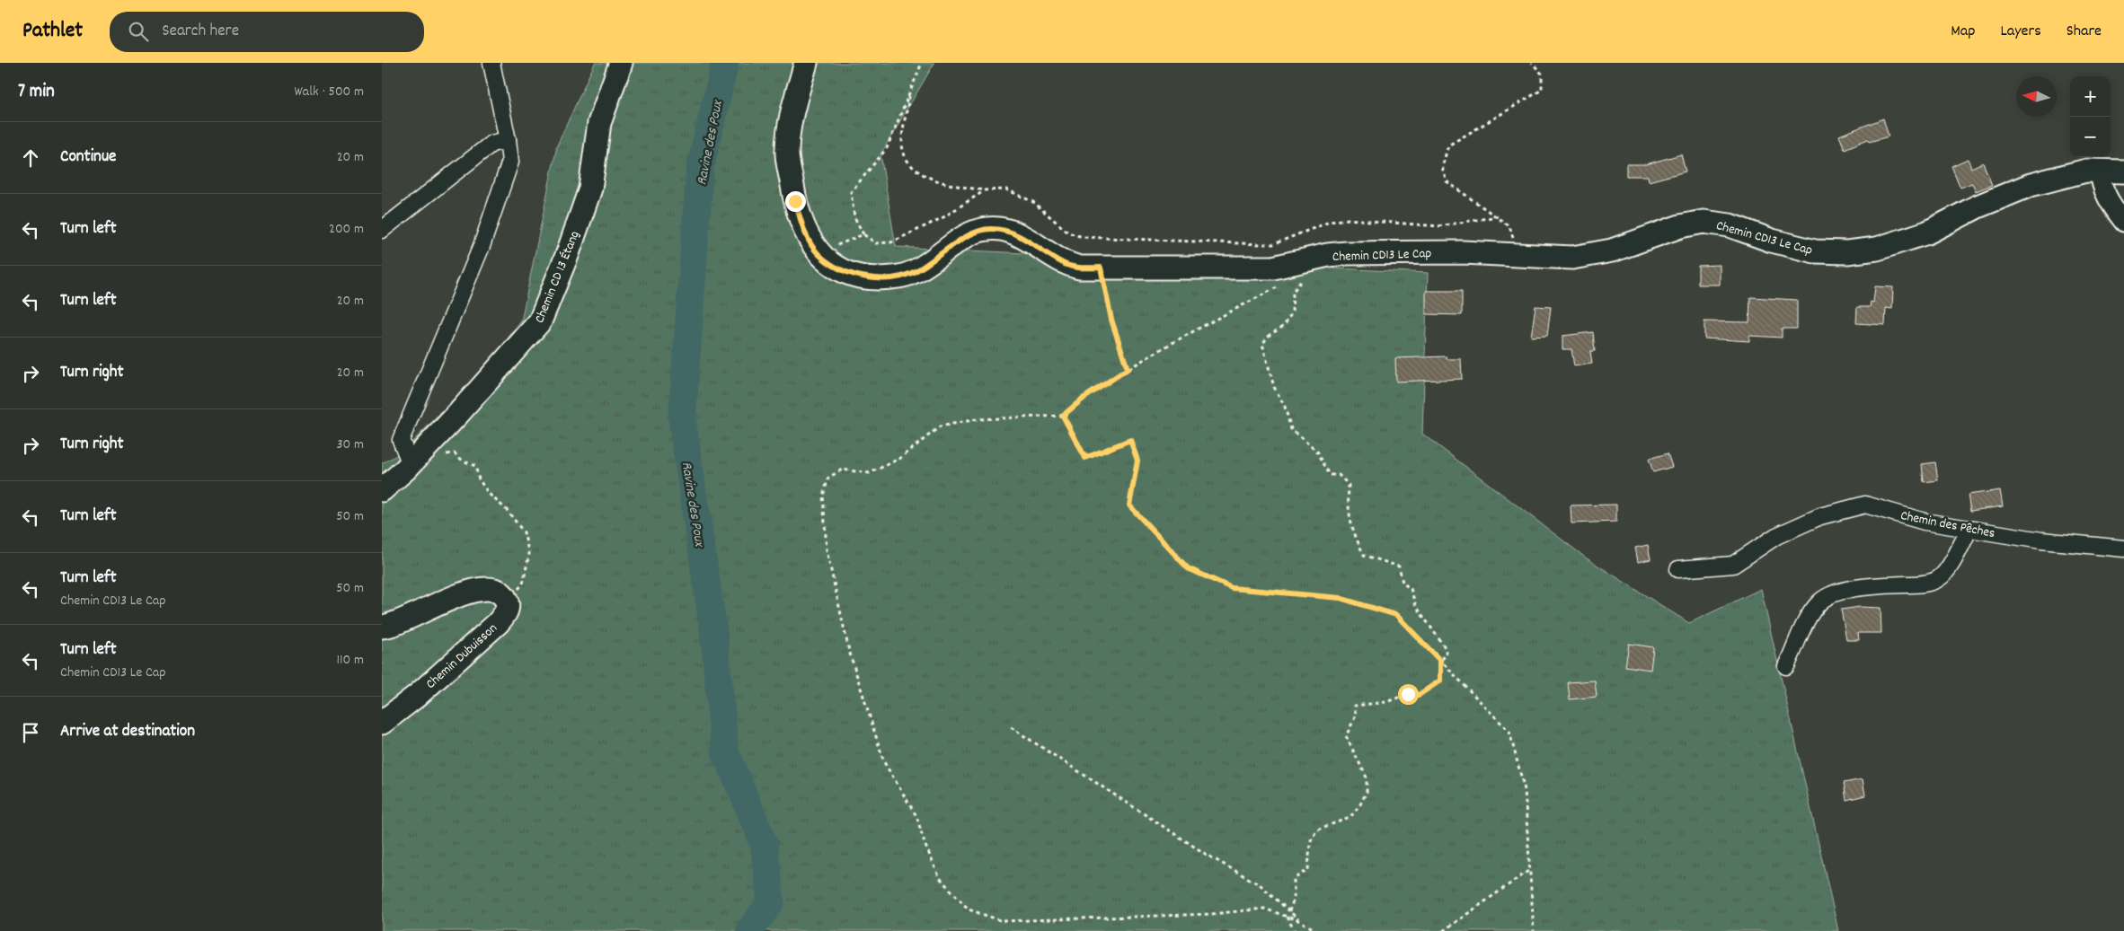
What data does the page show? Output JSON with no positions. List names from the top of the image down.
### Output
{
  "streets": {
    "main road": ["Chemin CD13 Le Cap", "Chemin CD 13 Étang", "Chemin Dubuisson"],
    "street": ["Chemin des Pêches"]
  },
  "water": ["Ravine des Poux"],
  "north": "left",
  "page": {
    "header": "Pathlet",
    "search": "Search here",
    "nav": ["Map", "Layers", "Share"],
    "heading": ["7 min", "Walk · 500 m"],
    "map_buttons": ["+", "−"],
    "list": [
      ["Continue", "20 m"],
      ["Turn left", "200 m"],
      ["Turn left", "20 m"],
      ["Turn right", "20 m"],
      ["Turn right", "30 m"],
      ["Turn left", "50 m"],
      ["Turn left", "Chemin CD13 Le Cap", "50 m"],
      ["Turn left", "Chemin CD13 Le Cap", "110 m"],
      "Arrive at destination"
    ]
  }
}
